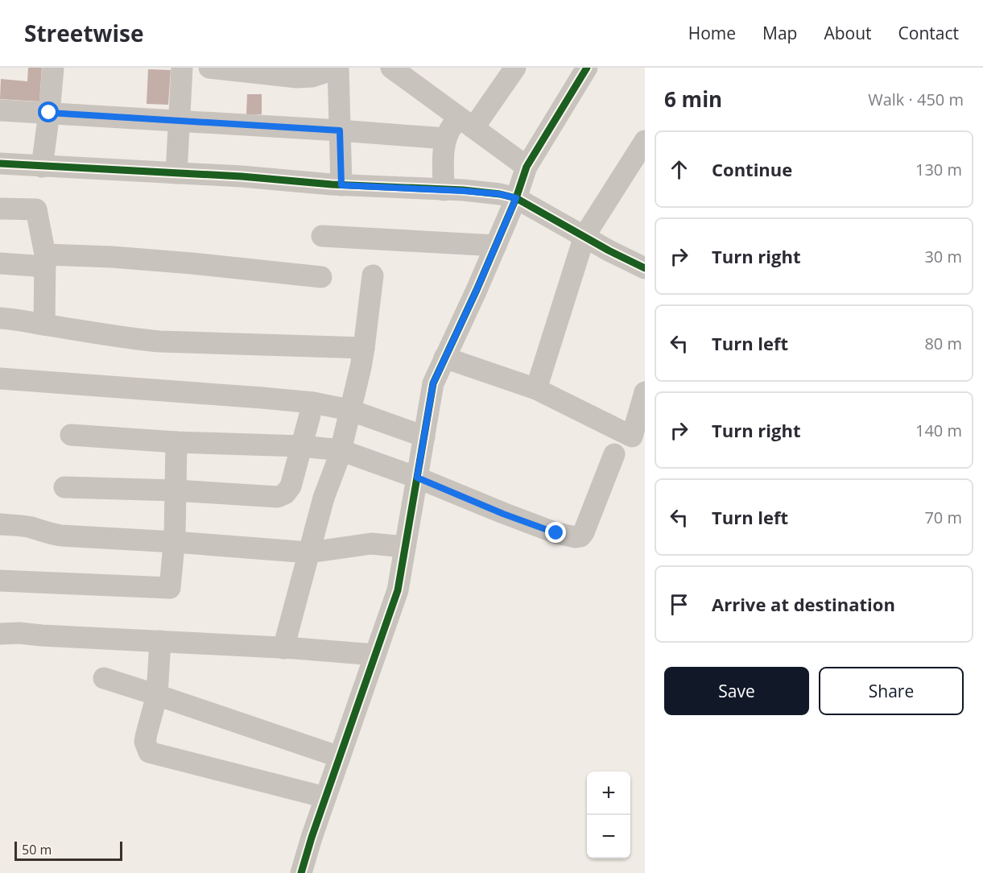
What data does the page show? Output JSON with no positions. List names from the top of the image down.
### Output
{
  "scale_bar": "50 m",
  "page": {
    "header": "Streetwise",
    "nav": [
      "Home",
      "Map",
      "About",
      "Contact"
    ],
    "heading": ["6 min", "Walk · 450 m"],
    "list": [
      ["Continue", "130 m"],
      ["Turn right", "30 m"],
      ["Turn left", "80 m"],
      ["Turn right", "140 m"],
      ["Turn left", "70 m"],
      "Arrive at destination"
    ],
    "buttons": ["Save", "Share"],
    "map_buttons": ["+", "−"],
    "scale": "50 m"
  }
}
